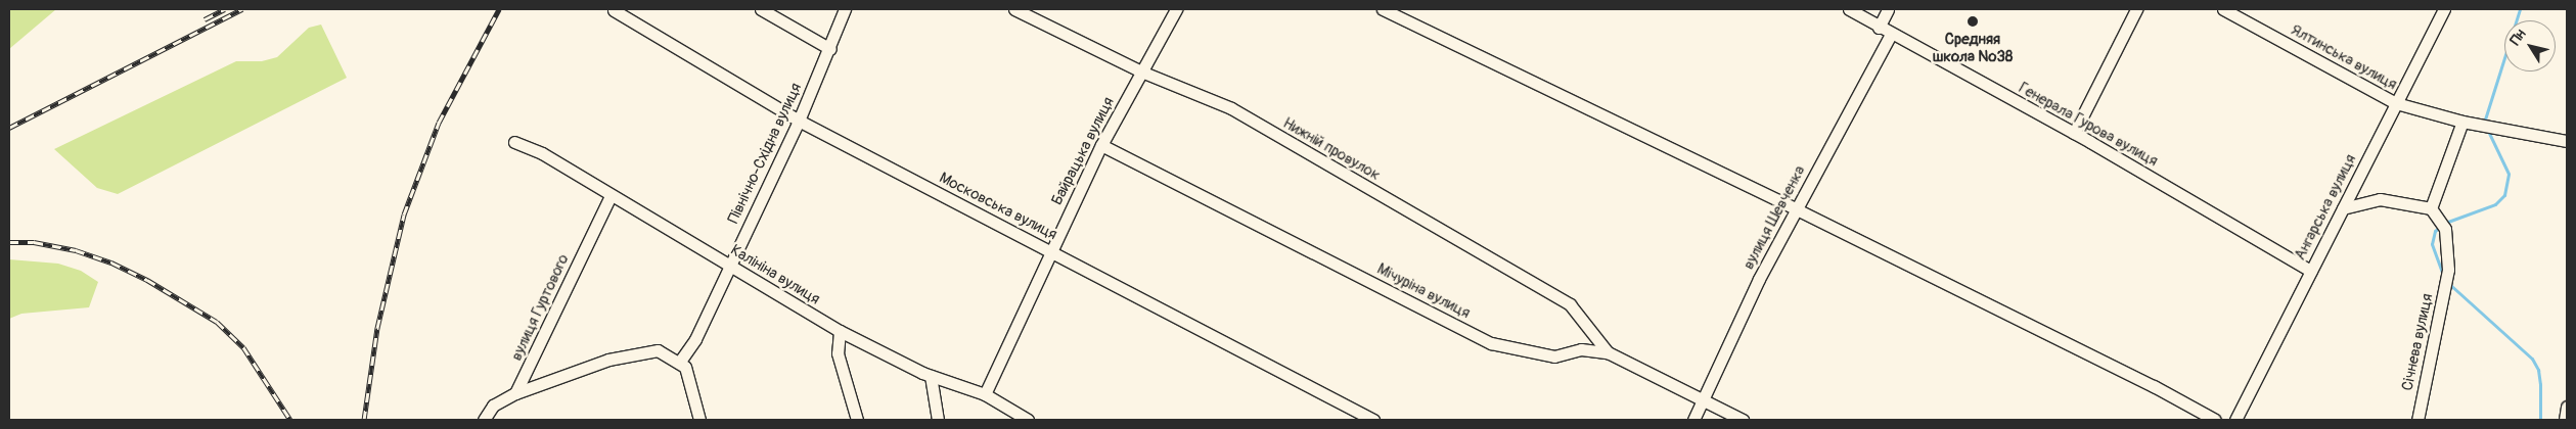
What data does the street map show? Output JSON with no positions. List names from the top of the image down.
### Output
{
  "streets": {
    "street": [
      "Ялтинська вулиця",
      "Генерала Гурова вулиця",
      "Нижній провулок",
      "Байрацька вулиця",
      "Північно-Східна вулиця",
      "Московська вулиця",
      "Ангарська вулиця",
      "вулиця Шевченка",
      "Калініна вулиця",
      "Мічуріна вулиця",
      "вулиця Гуртового",
      "Січнева вулиця"
    ]
  },
  "crossings": [
    ["Ялтинська вулиця", "Ангарська вулиця"],
    ["Генерала Гурова вулиця", "Ангарська вулиця"],
    ["Генерала Гурова вулиця", "вулиця Шевченка"],
    ["Нижній провулок", "Байрацька вулиця"],
    ["Нижній провулок", "Мічуріна вулиця"],
    ["Байрацька вулиця", "Московська вулиця"],
    ["Байрацька вулиця", "Калініна вулиця"],
    ["Байрацька вулиця", "Мічуріна вулиця"],
    ["Північно-Східна вулиця", "Московська вулиця"],
    ["Північно-Східна вулиця", "Калініна вулиця"],
    ["вулиця Шевченка", "Мічуріна вулиця"],
    ["Калініна вулиця", "вулиця Гуртового"]
  ],
  "places": ["Средняя школа №38"],
  "north": "top left"
}
